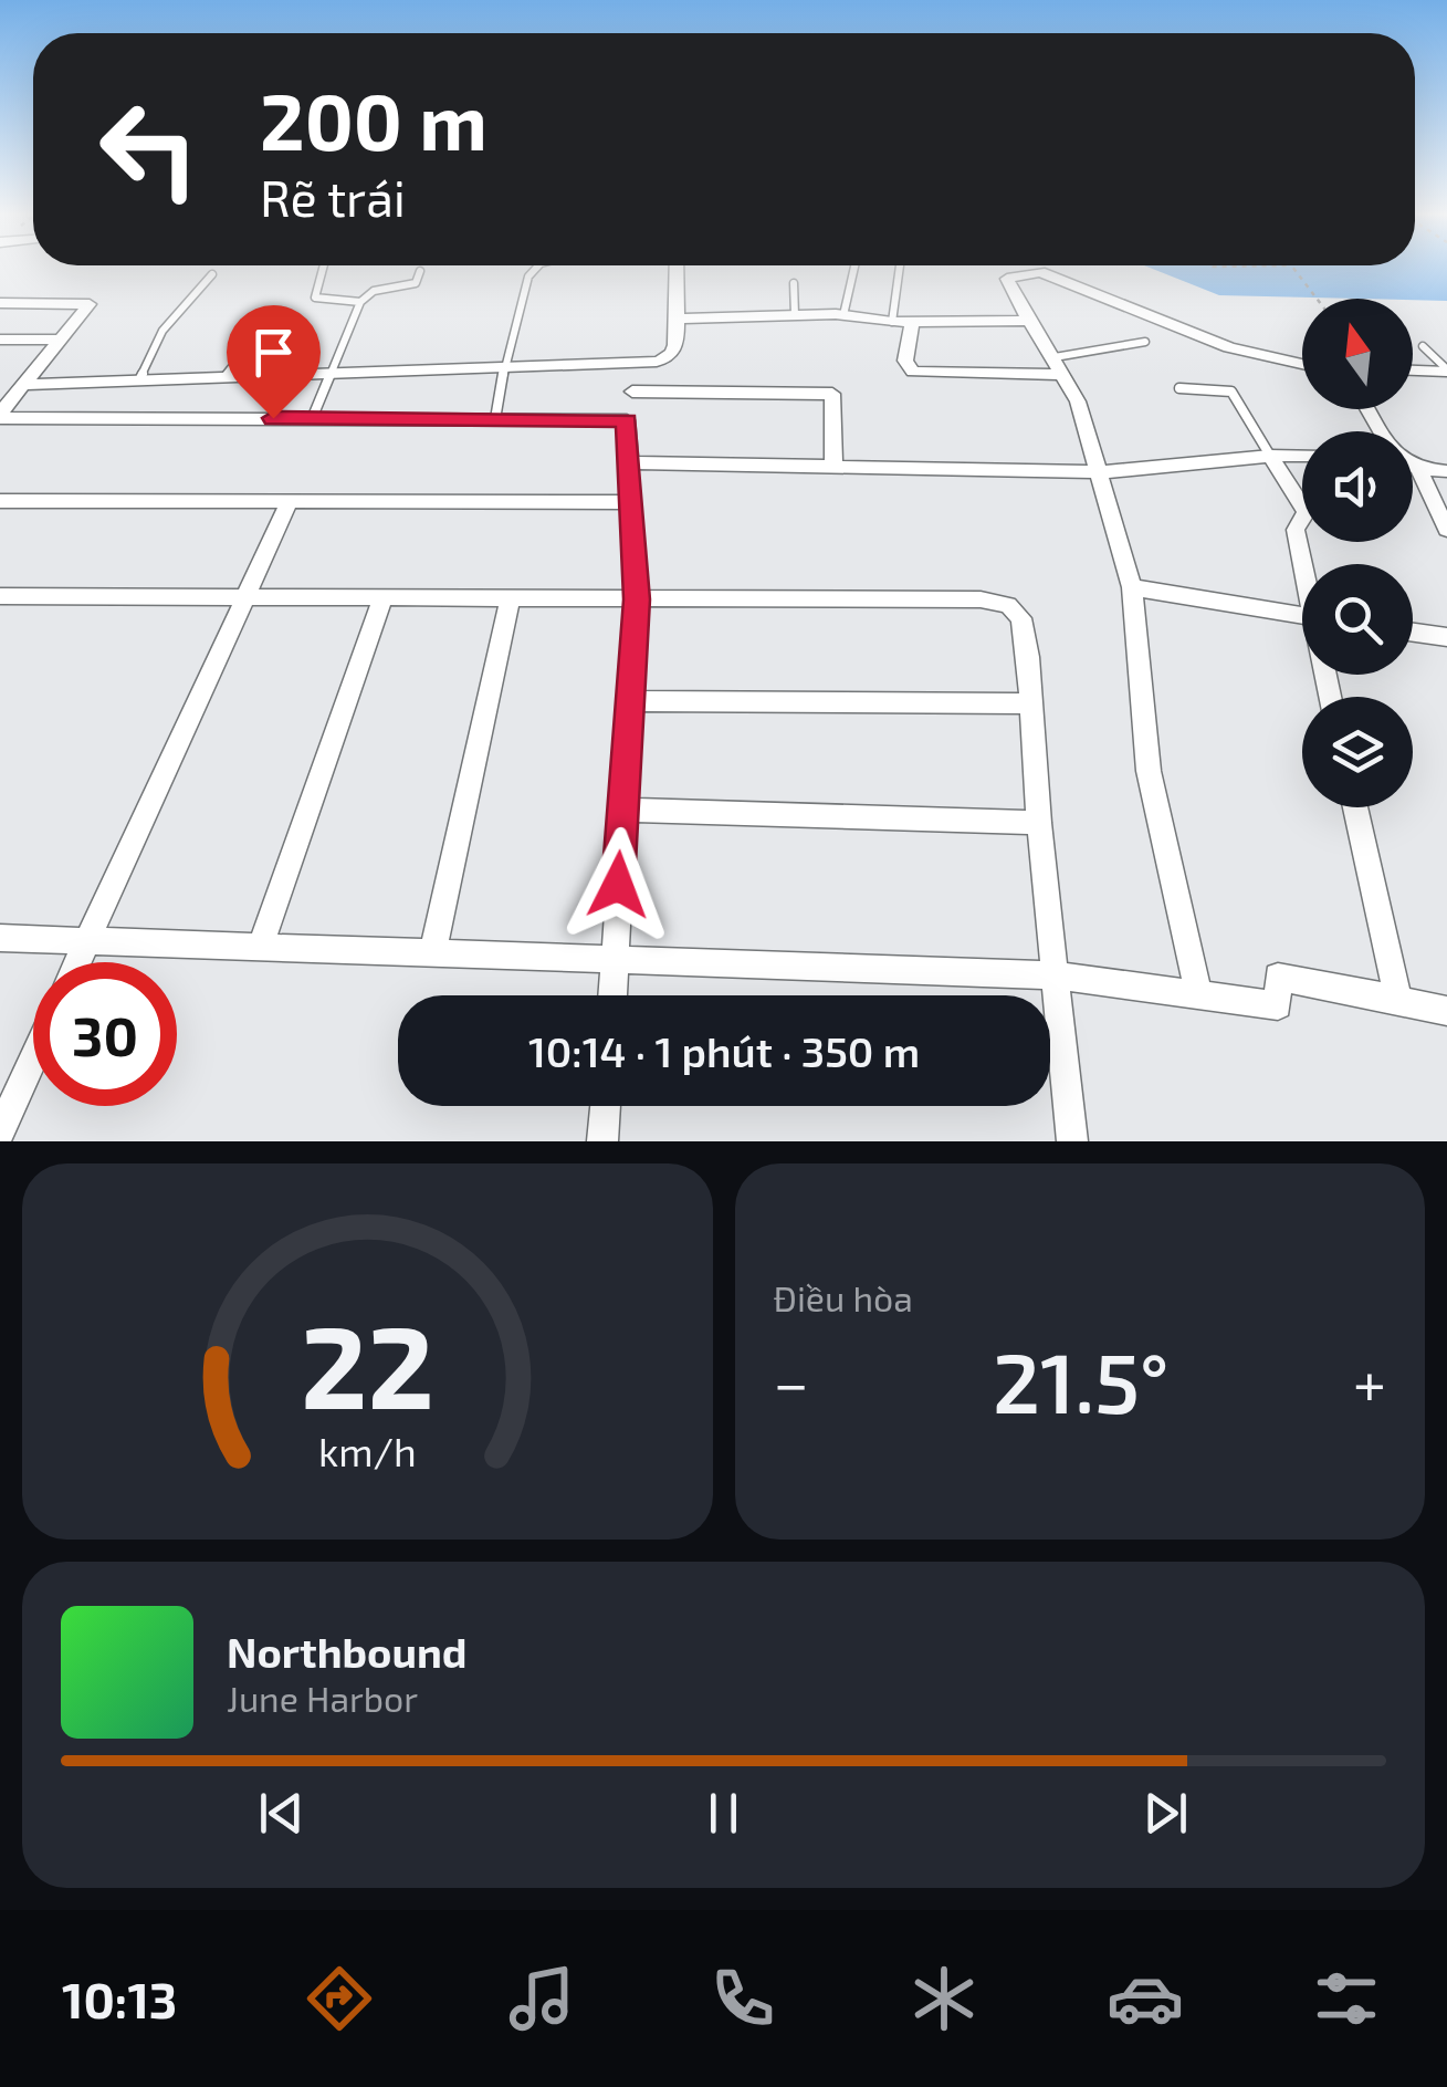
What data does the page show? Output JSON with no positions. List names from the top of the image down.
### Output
{
  "north": "top",
  "page": {
    "turn": ["200 m", "Rẽ trái"],
    "limit": "30",
    "trip": "10:14 · 1 phút · 350 m",
    "tile": "Điều hòa",
    "heat": ["−", "21.5°", "+"],
    "song": ["Northbound", "June Harbor"],
    "tabs": "10:13",
    "gauge": ["22", "km/h"]
  }
}
